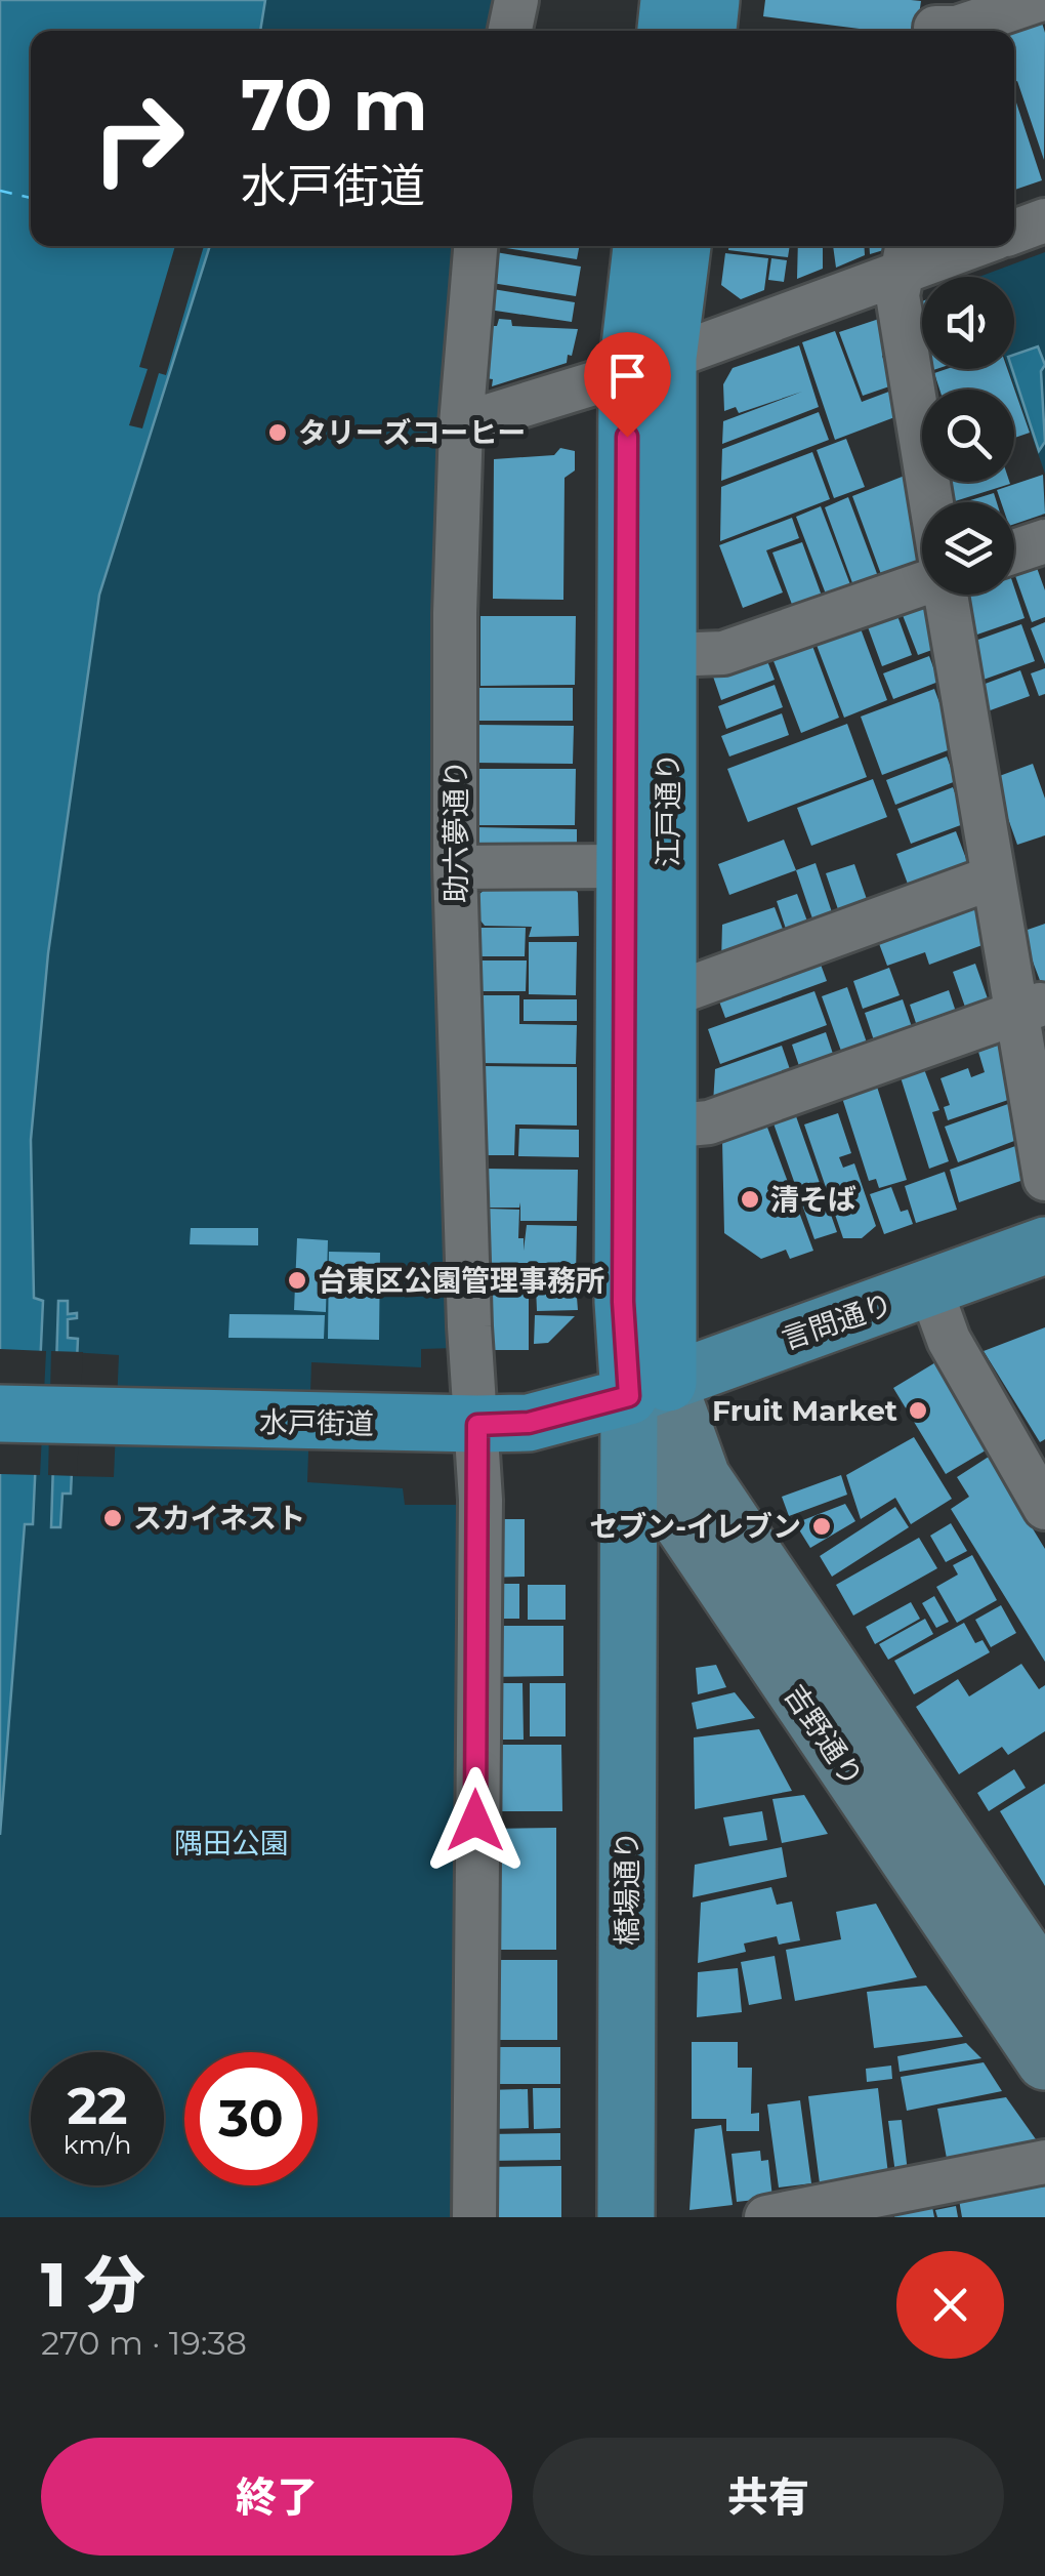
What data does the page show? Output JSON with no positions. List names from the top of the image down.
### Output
{
  "streets": {
    "highway": ["江戸通り", "水戸街道"],
    "main road": ["言問通り", "吉野通り", "橋場通り"],
    "street": ["助六夢通り"]
  },
  "crossings": [
    ["江戸通り", "言問通り"],
    ["江戸通り", "水戸街道"],
    ["江戸通り", "吉野通り"],
    ["江戸通り", "橋場通り"],
    ["助六夢通り", "水戸街道"],
    ["言問通り", "水戸街道"],
    ["言問通り", "吉野通り"],
    ["言問通り", "橋場通り"],
    ["水戸街道", "吉野通り"],
    ["水戸街道", "橋場通り"],
    ["吉野通り", "橋場通り"]
  ],
  "parks": ["隅田公園"],
  "places": [
    "タリーズコーヒー",
    "清そば",
    "台東区公園管理事務所",
    "Fruit Market",
    "スカイネスト",
    "セブン-イレブン"
  ],
  "page": {
    "turn": ["70 m", "水戸街道"],
    "speed": "22 km/h",
    "limit": "30",
    "heading": ["1 分", "270 m · 19:38"],
    "buttons": ["終了", "共有"]
  }
}
